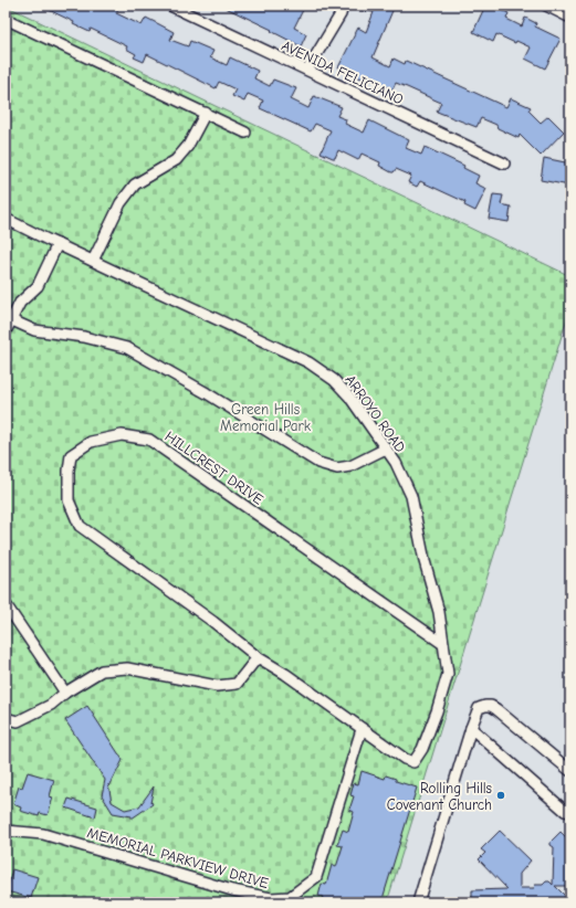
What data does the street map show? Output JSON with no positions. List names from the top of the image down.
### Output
{
  "streets": {
    "street": [
      "AVENIDA FELICIANO",
      "ARROYO ROAD",
      "HILLCREST DRIVE",
      "MEMORIAL PARKVIEW DRIVE"
    ]
  },
  "crossings": [
    ["ARROYO ROAD", "HILLCREST DRIVE"],
    ["HILLCREST DRIVE", "MEMORIAL PARKVIEW DRIVE"]
  ],
  "parks": ["Green Hills Memorial Park"],
  "places": ["Rolling Hills Covenant Church"]
}
